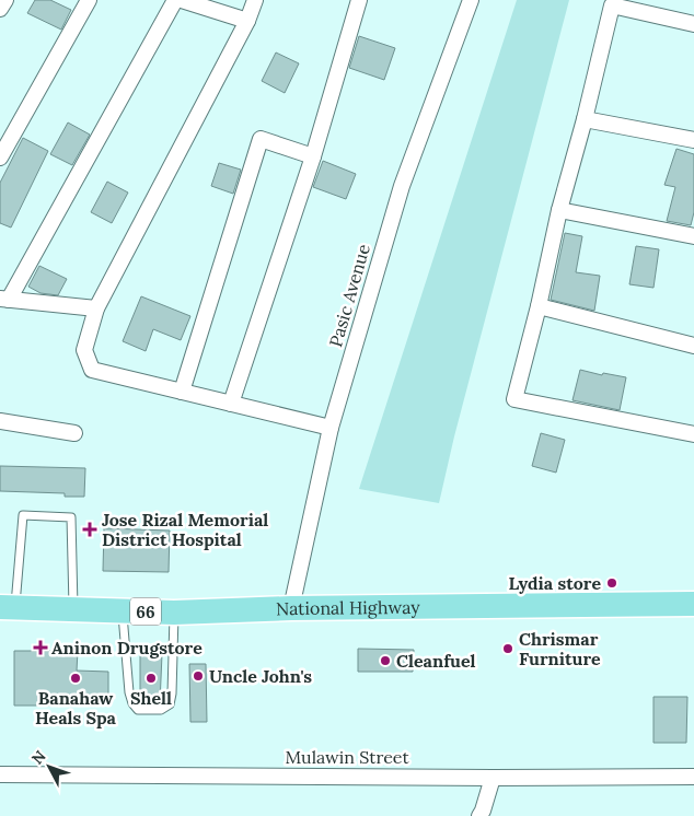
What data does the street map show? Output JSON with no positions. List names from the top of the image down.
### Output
{
  "streets": {
    "main road": ["National Highway", "66"],
    "street": ["Pasic Avenue", "Mulawin Street"]
  },
  "crossings": [
    ["Pasic Avenue", "National Highway"]
  ],
  "places": {
    "health": ["Jose Rizal Memorial District Hospital", "Aninon Drugstore"],
    "other": [
      "Lydia store",
      "Chrismar Furniture",
      "Cleanfuel",
      "Uncle John's",
      "Banahaw Heals Spa",
      "Shell"
    ]
  },
  "north": "top left"
}
